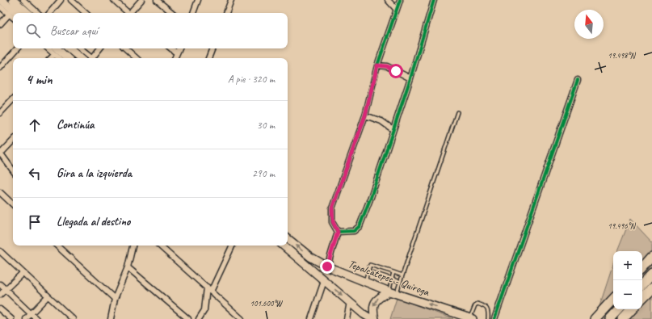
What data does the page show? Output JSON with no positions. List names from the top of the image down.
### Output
{
  "streets": {
    "main road": ["Tepalcatepec - Quiroga"]
  },
  "one_way": ["Tepalcatepec - Quiroga"],
  "north": "top",
  "page": {
    "search": "Buscar aquí",
    "heading": ["4 min", "A pie · 320 m"],
    "list": [
      ["Continúa", "30 m"],
      ["Gira a la izquierda", "290 m"],
      "Llegada al destino"
    ],
    "map_buttons": ["+", "−"]
  },
  "coordinates": ["19.498°N", "19.496°N", "101.600°W"]
}
